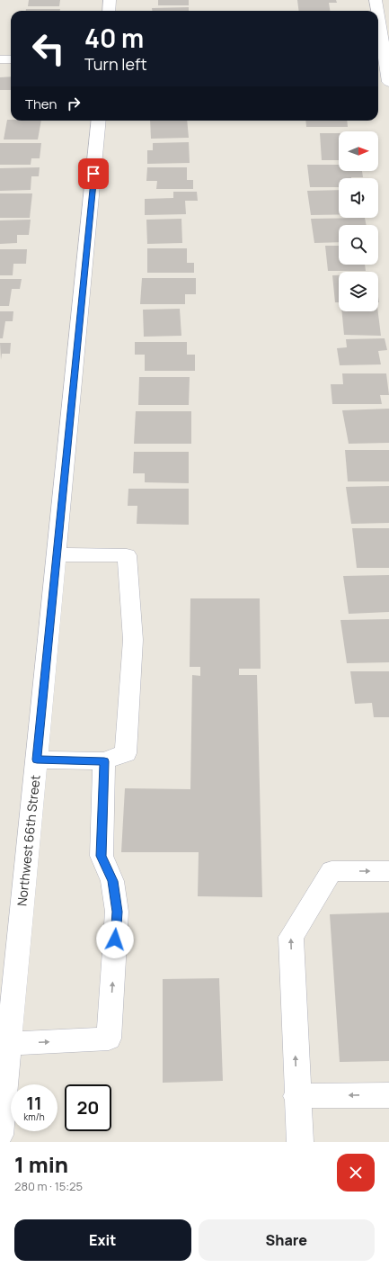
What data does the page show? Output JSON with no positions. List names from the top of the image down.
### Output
{
  "streets": {
    "street": ["Northwest 66th Street"]
  },
  "north": "right",
  "page": {
    "turn": ["40 m", "Turn left"],
    "then": "Then",
    "speed": "11 km/h",
    "limit": "20",
    "heading": ["1 min", "280 m · 15:25"],
    "buttons": ["Exit", "Share"]
  }
}
